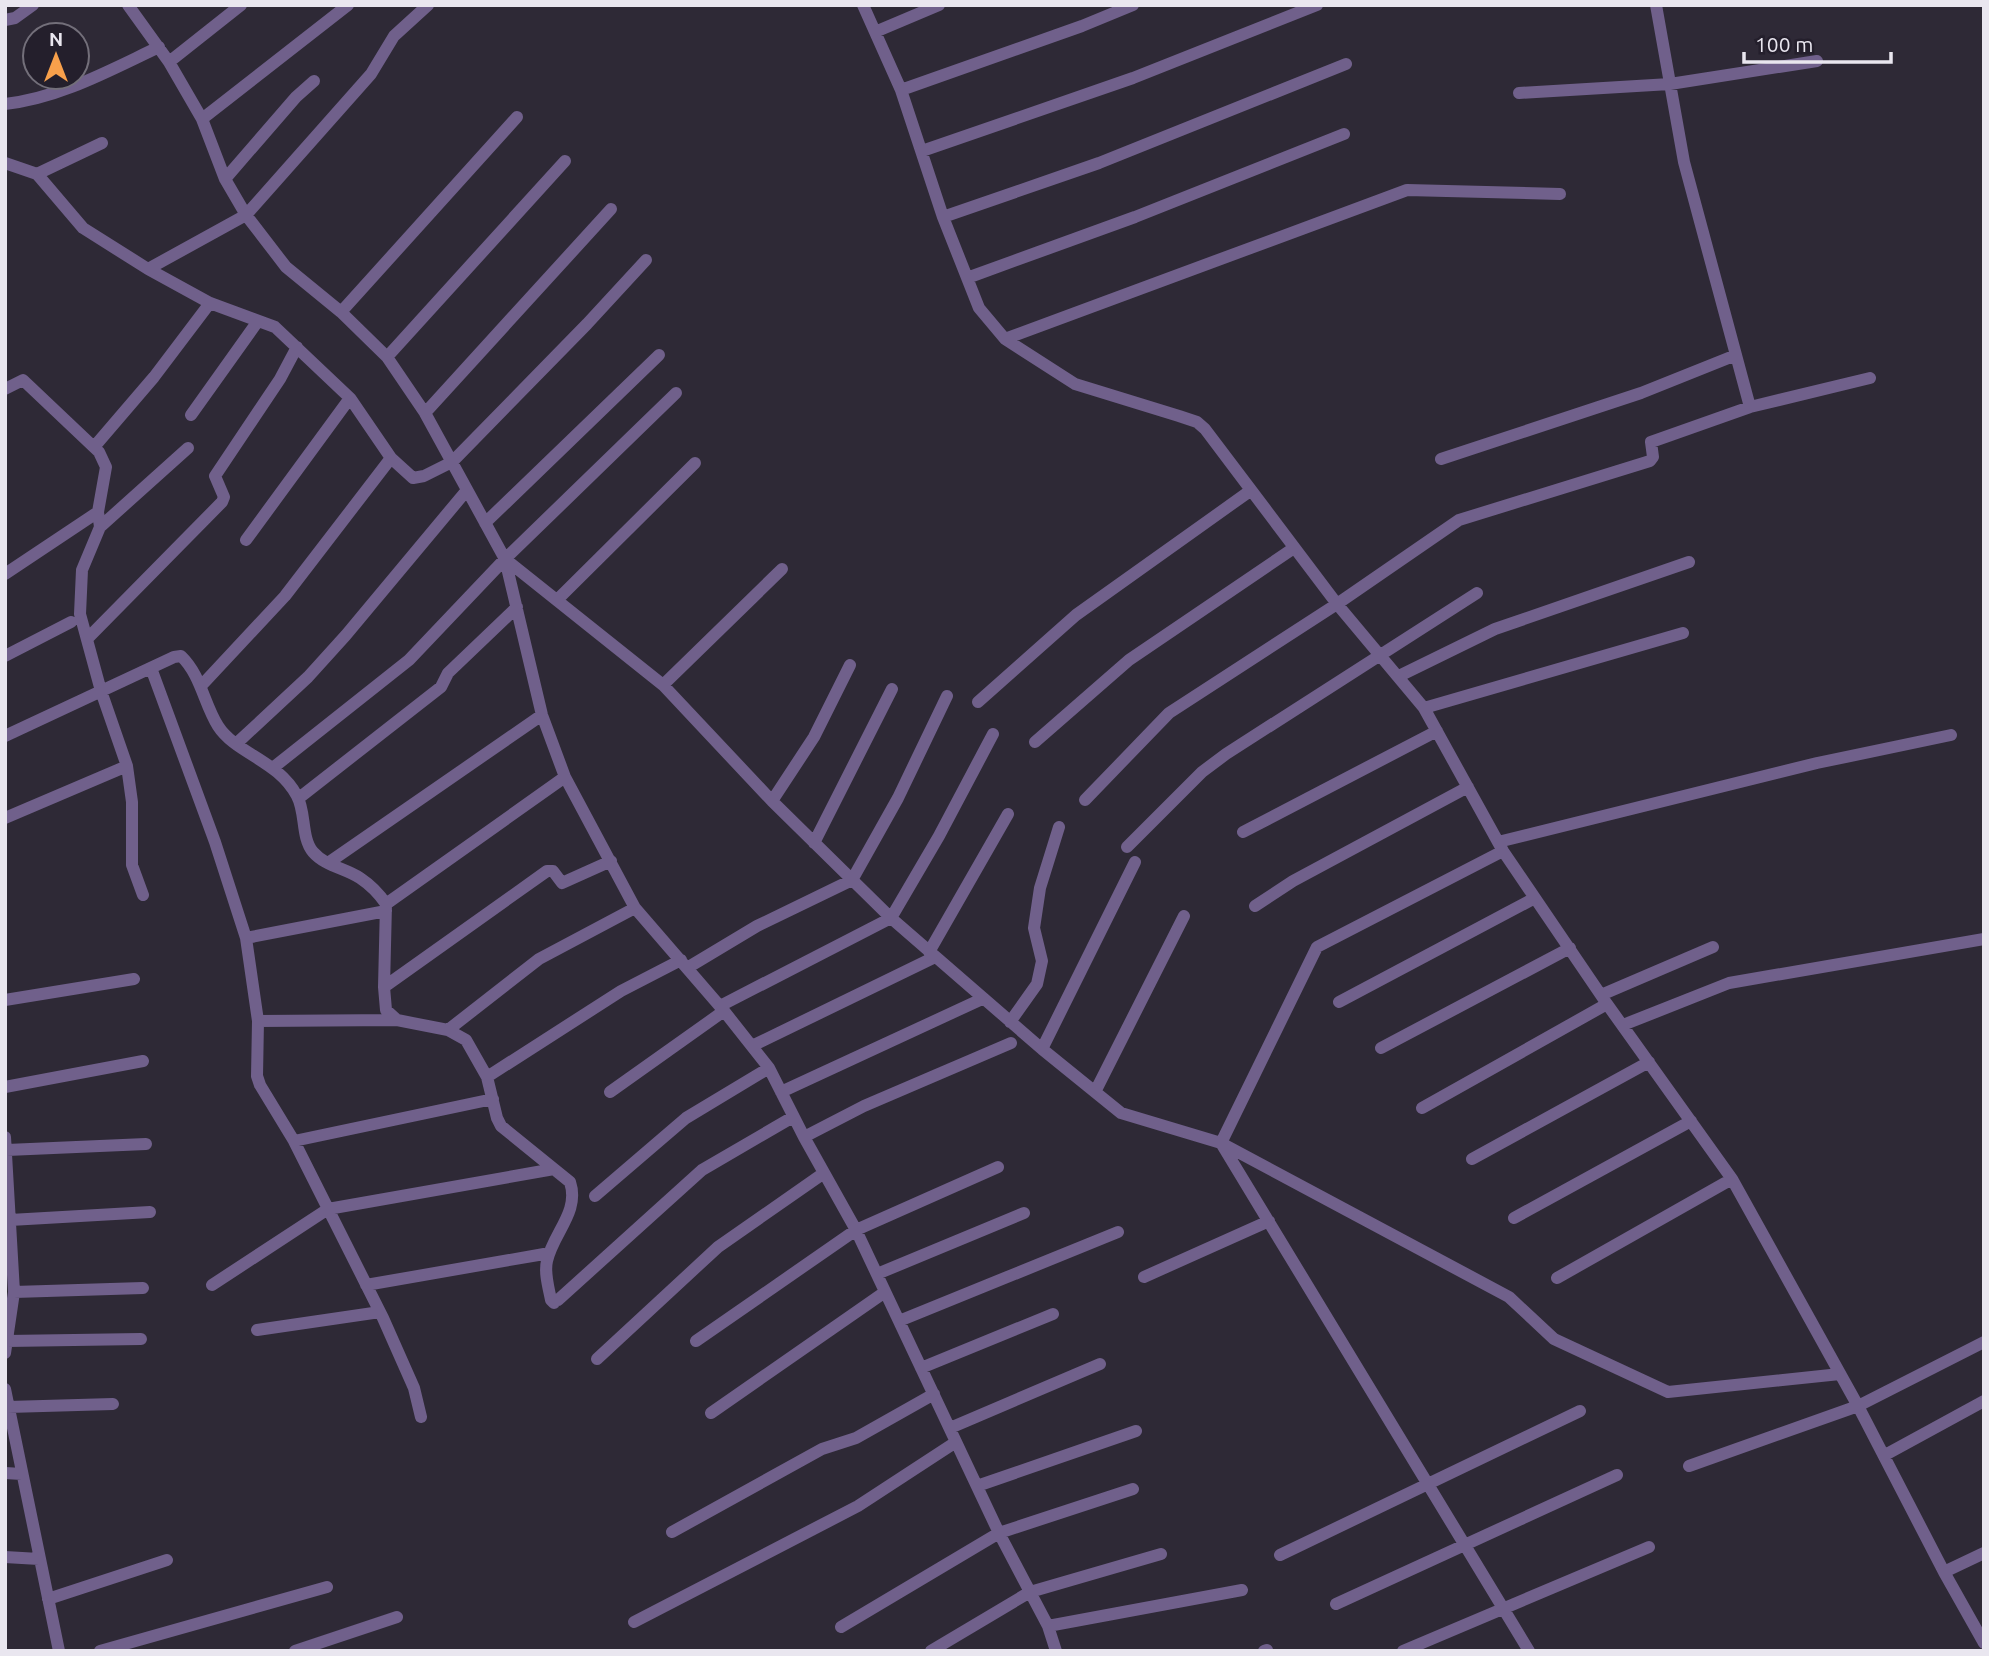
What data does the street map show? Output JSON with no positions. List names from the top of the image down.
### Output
{
  "scale_bar": "100 m",
  "north": "top"
}
